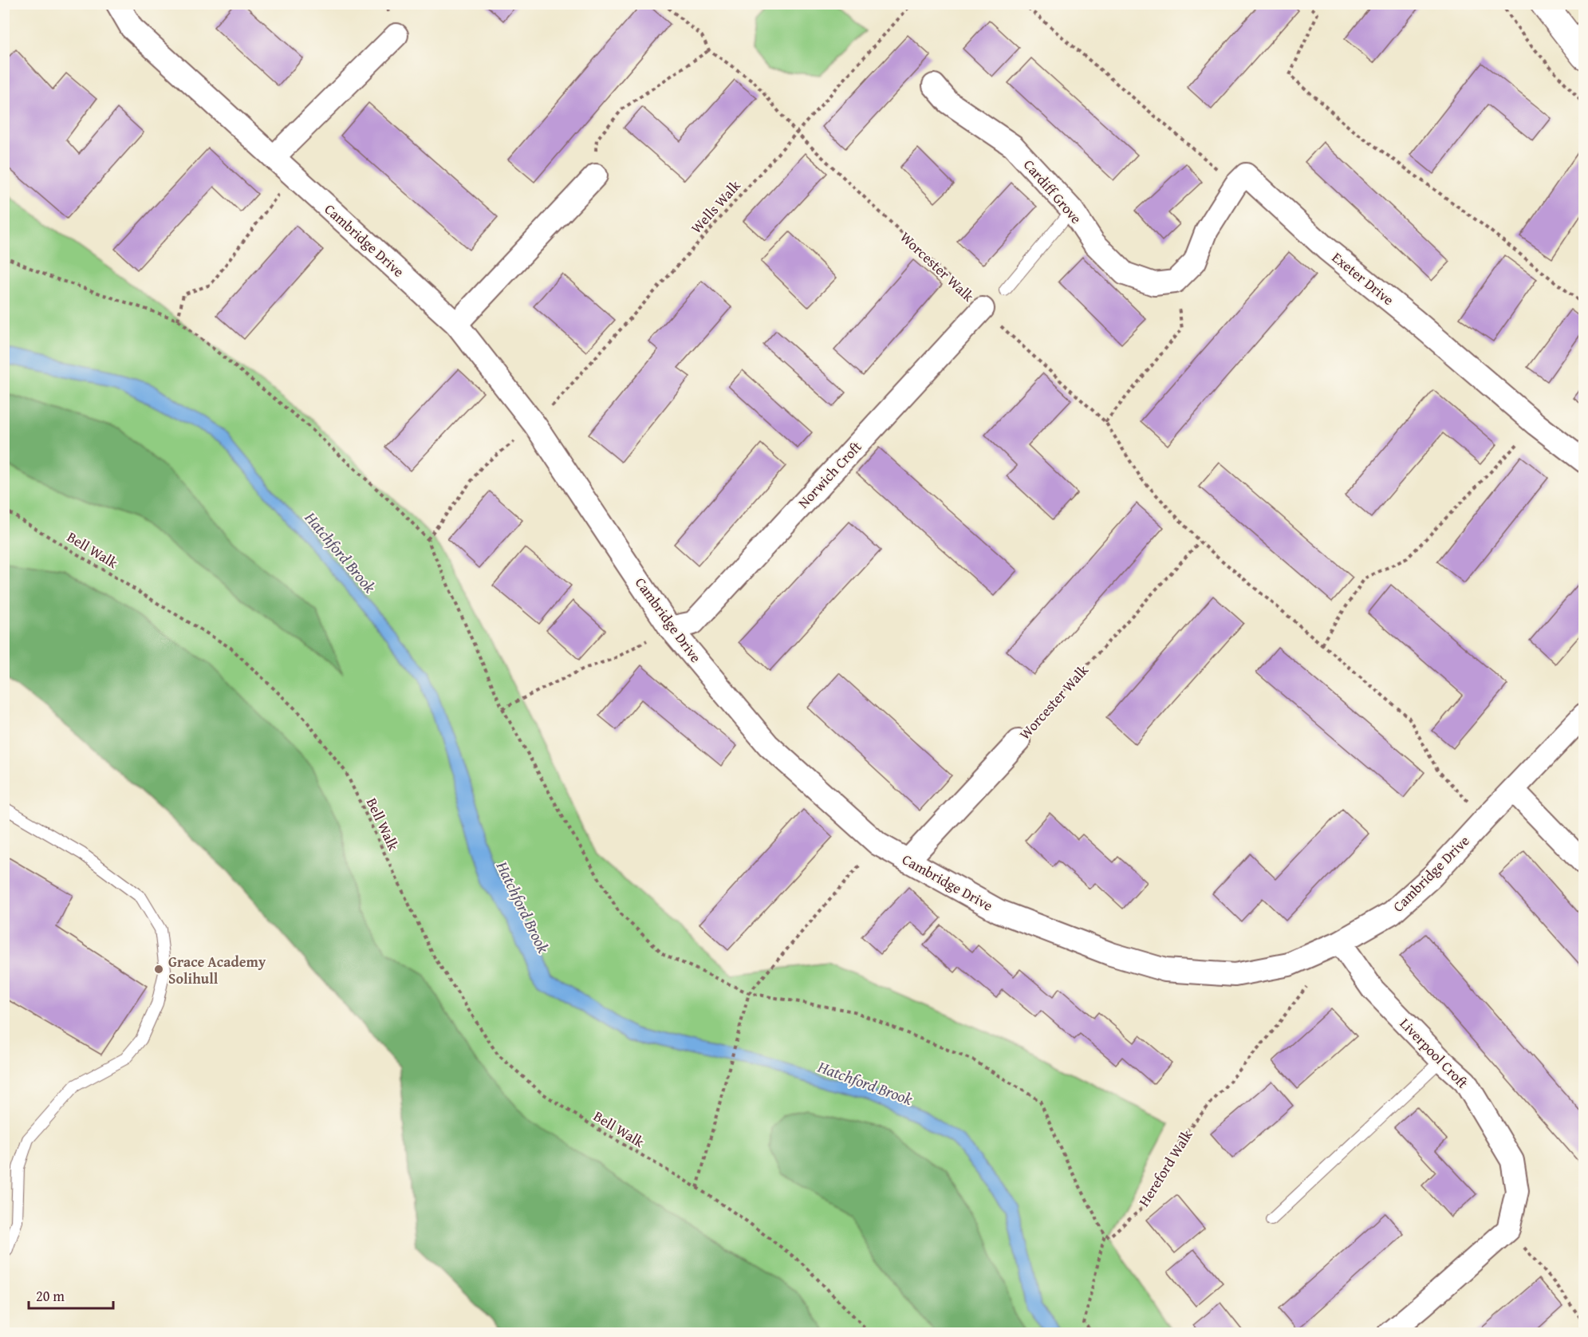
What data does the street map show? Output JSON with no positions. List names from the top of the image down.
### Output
{
  "streets": {
    "street": [
      "Cardiff Grove",
      "Cambridge Drive",
      "Worcester Walk",
      "Exeter Drive",
      "Norwich Croft",
      "Liverpool Croft"
    ],
    "path": ["Wells Walk", "Bell Walk", "Hereford Walk"]
  },
  "crossings": [
    ["Wells Walk", "Cambridge Drive"],
    ["Wells Walk", "Worcester Walk"],
    ["Cambridge Drive", "Worcester Walk"],
    ["Cambridge Drive", "Norwich Croft"],
    ["Cambridge Drive", "Liverpool Croft"],
    ["Worcester Walk", "Norwich Croft"]
  ],
  "water": ["Hatchford Brook"],
  "places": ["Grace Academy Solihull"],
  "scale_bar": "20 m"
}
